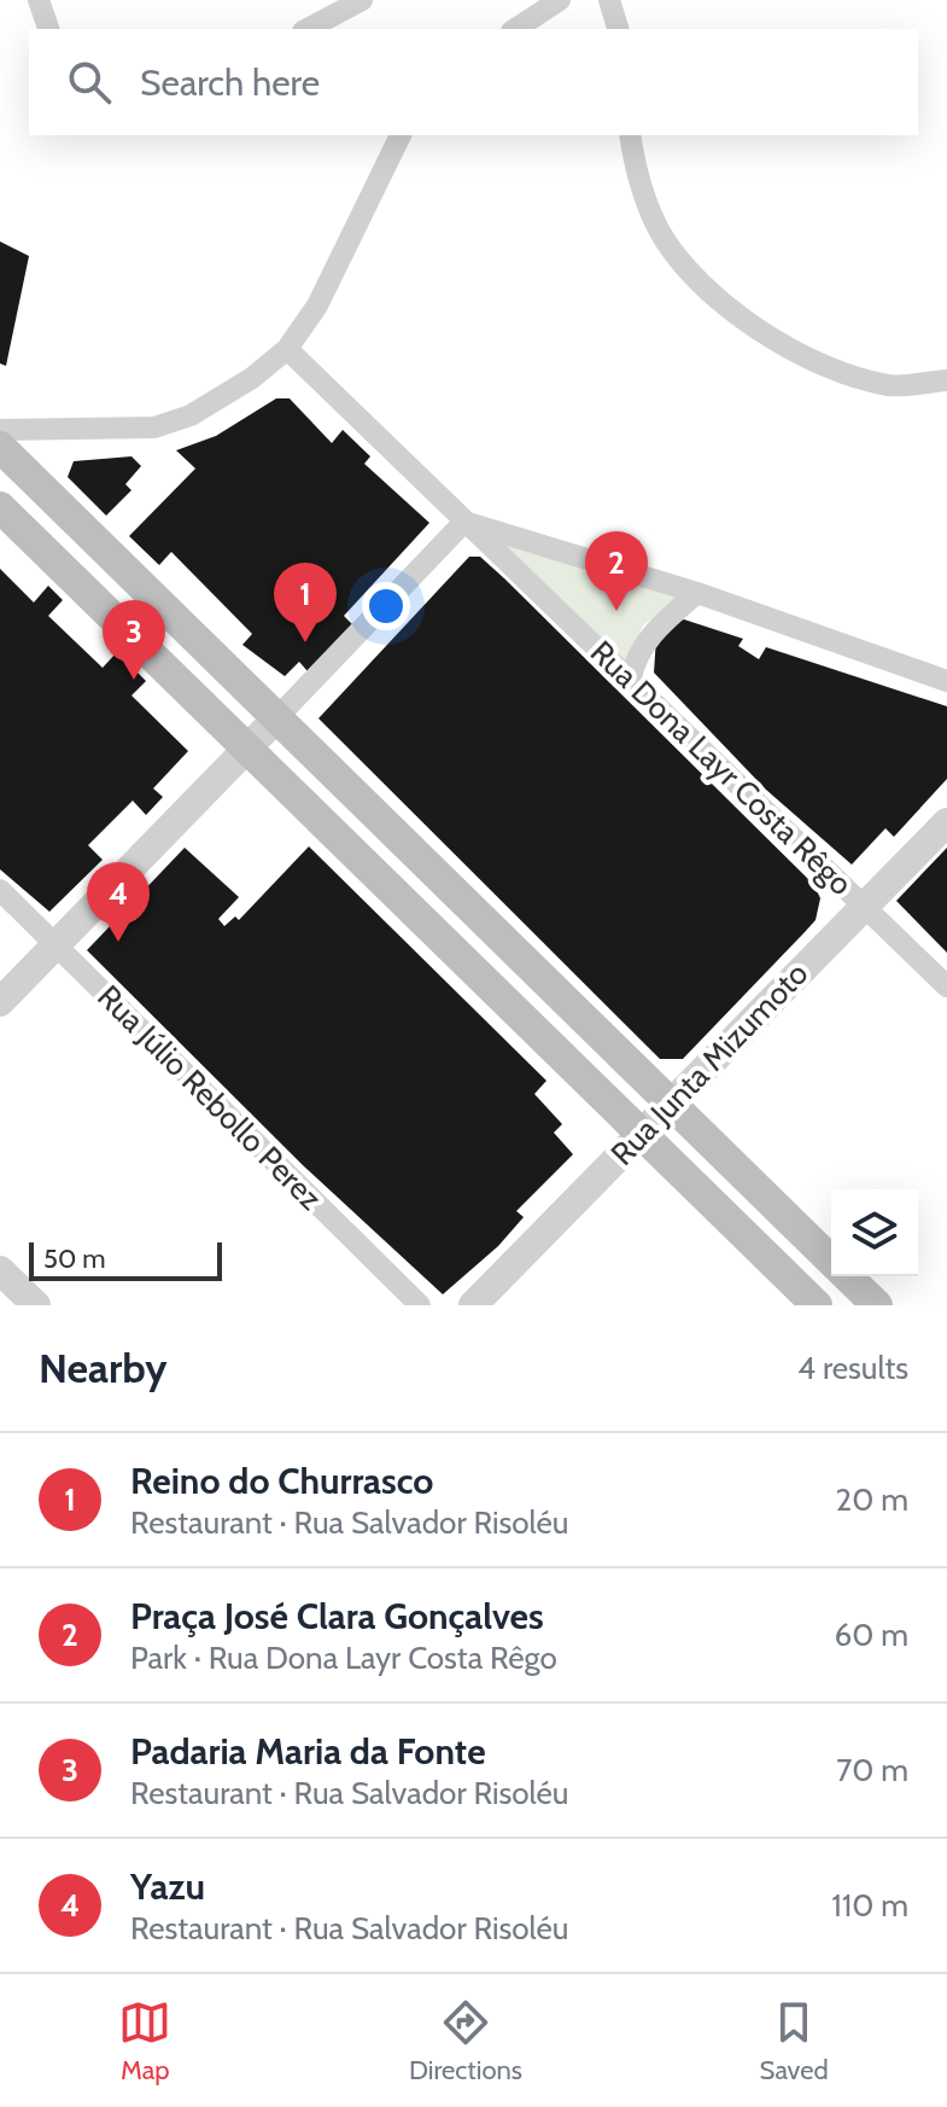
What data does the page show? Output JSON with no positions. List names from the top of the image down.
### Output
{
  "streets": {
    "street": ["Rua Dona Layr Costa Rêgo", "Rua Junta Mizumoto", "Rua Júlio Rebollo Perez"]
  },
  "crossings": [
    ["Rua Dona Layr Costa Rêgo", "Rua Junta Mizumoto"]
  ],
  "scale_bar": "50 m",
  "page": {
    "search": "Search here",
    "pins": [
      "2",
      "1",
      "3",
      "4"
    ],
    "scale": "50 m",
    "heading": ["Nearby", "4 results"],
    "list": [
      {
        "mark": "1",
        "name": "Reino do Churrasco",
        "note": "Restaurant · Rua Salvador Risoléu",
        "value": "20 m"
      },
      {
        "mark": "2",
        "name": "Praça José Clara Gonçalves",
        "note": "Park · Rua Dona Layr Costa Rêgo",
        "value": "60 m"
      },
      {
        "mark": "3",
        "name": "Padaria Maria da Fonte",
        "note": "Restaurant · Rua Salvador Risoléu",
        "value": "70 m"
      },
      {
        "mark": "4",
        "name": "Yazu",
        "note": "Restaurant · Rua Salvador Risoléu",
        "value": "110 m"
      }
    ],
    "nav": ["Map", "Directions", "Saved"]
  }
}
